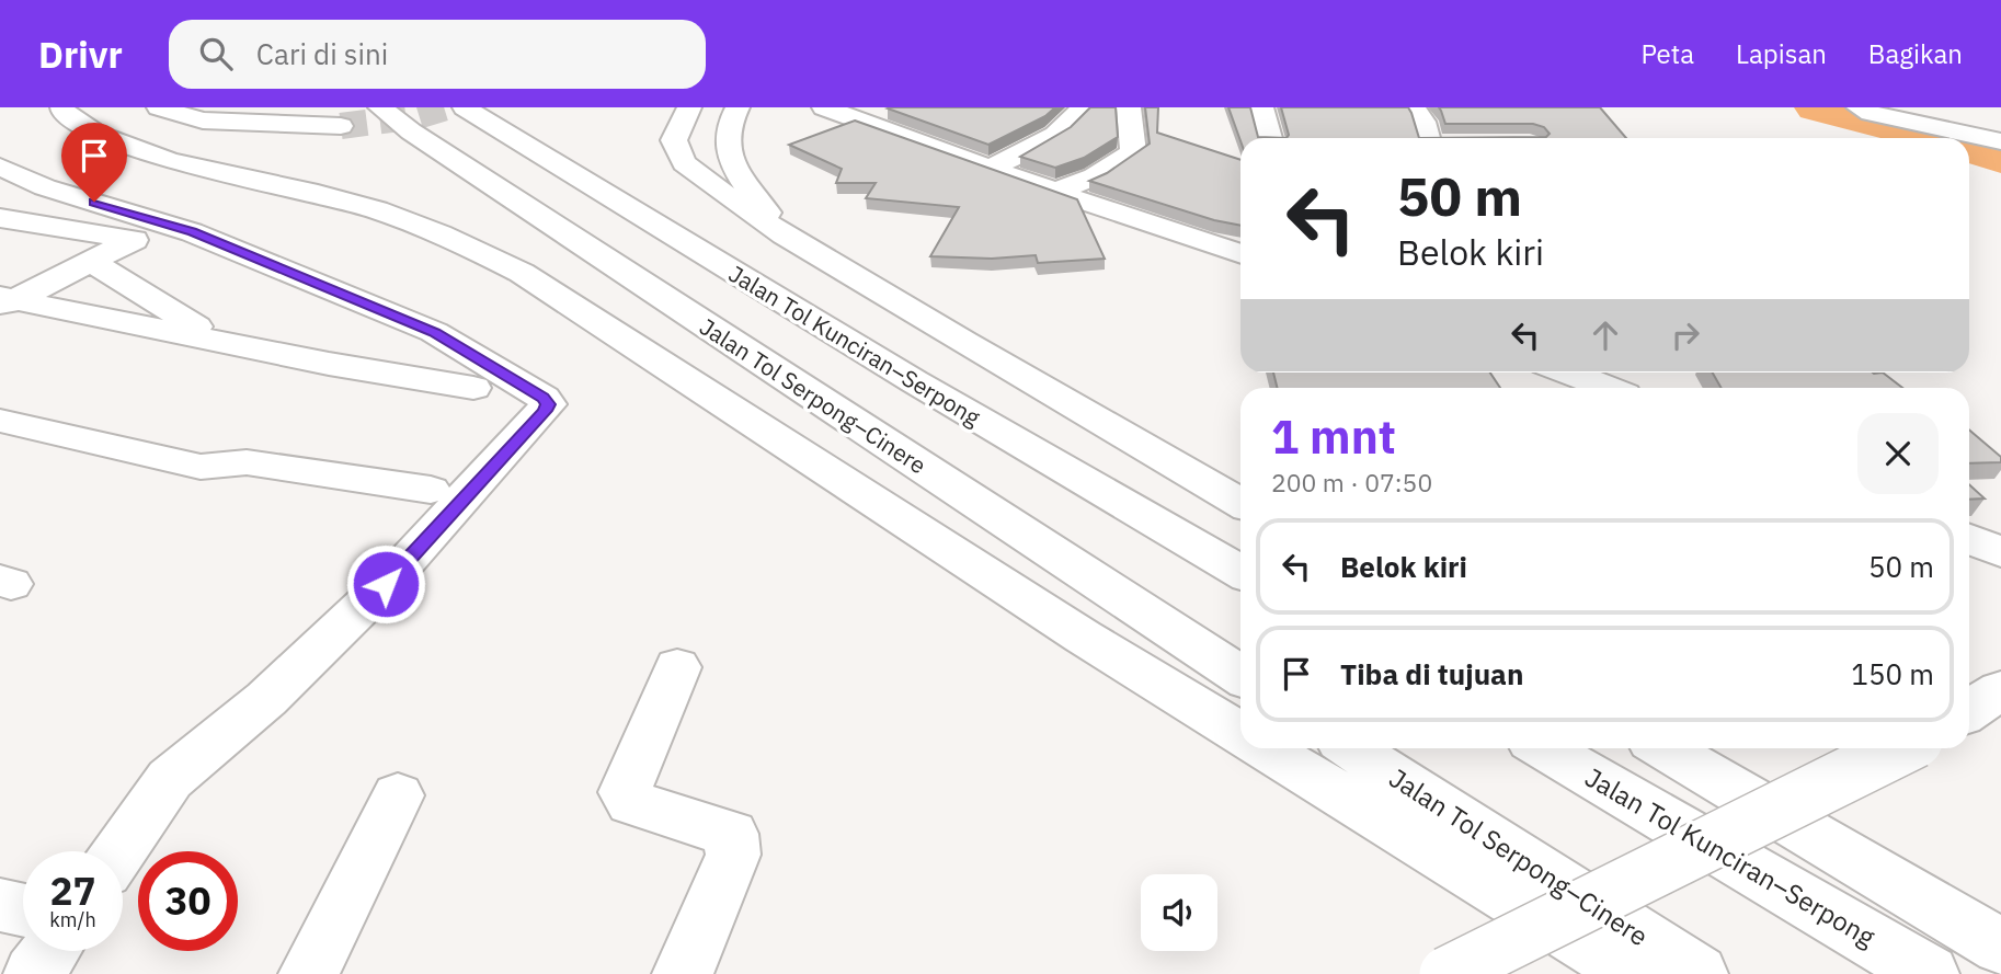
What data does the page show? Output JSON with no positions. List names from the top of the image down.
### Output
{
  "streets": {
    "main road": ["Jalan Tol Kunciran–Serpong", "Jalan Tol Serpong–Cinere"]
  },
  "page": {
    "header": "Drivr",
    "search": "Cari di sini",
    "nav": ["Peta", "Lapisan", "Bagikan"],
    "turn": ["50 m", "Belok kiri"],
    "heading": ["1 mnt", "200 m · 07:50"],
    "list": [
      {
        "name": "Belok kiri",
        "value": "50 m"
      },
      {
        "name": "Tiba di tujuan",
        "value": "150 m"
      }
    ],
    "speed": "27 km/h",
    "limit": "30"
  }
}
